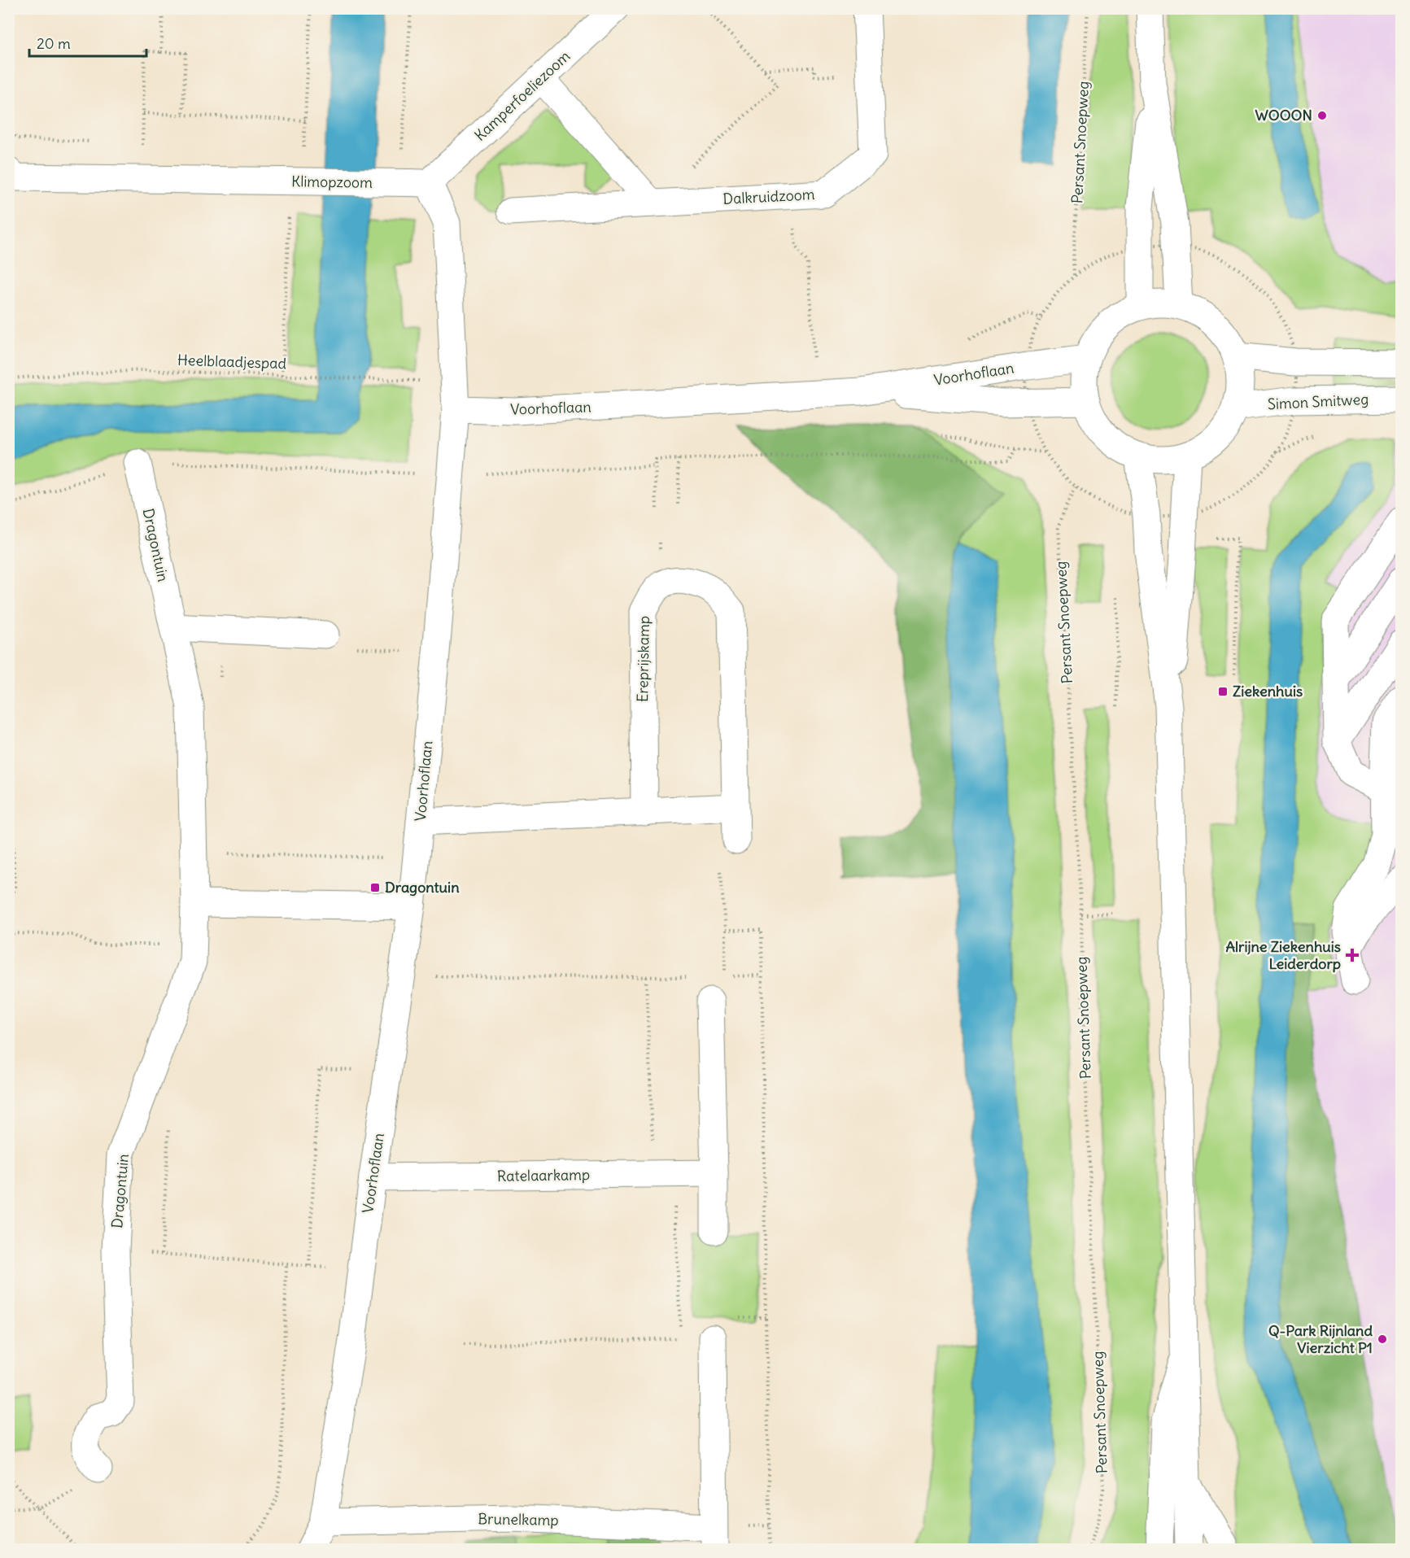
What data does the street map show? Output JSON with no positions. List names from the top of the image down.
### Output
{
  "streets": {
    "street": [
      "Kamperfoeliezoom",
      "Klimopzoom",
      "Dalkruidzoom",
      "Voorhoflaan",
      "Simon Smitweg",
      "Dragontuin",
      "Ereprijskamp",
      "Ratelaarkamp",
      "Brunelkamp"
    ],
    "path": ["Persant Snoepweg", "Heelblaadjespad"]
  },
  "crossings": [
    ["Kamperfoeliezoom", "Klimopzoom"],
    ["Voorhoflaan", "Simon Smitweg"],
    ["Voorhoflaan", "Ratelaarkamp"],
    ["Voorhoflaan", "Brunelkamp"]
  ],
  "places": {
    "other": ["WOOON", "Q-Park Rijnland Vierzicht P1"],
    "transit": ["Ziekenhuis", "Dragontuin"],
    "health": ["Alrijne Ziekenhuis Leiderdorp"]
  },
  "scale_bar": "20 m"
}
